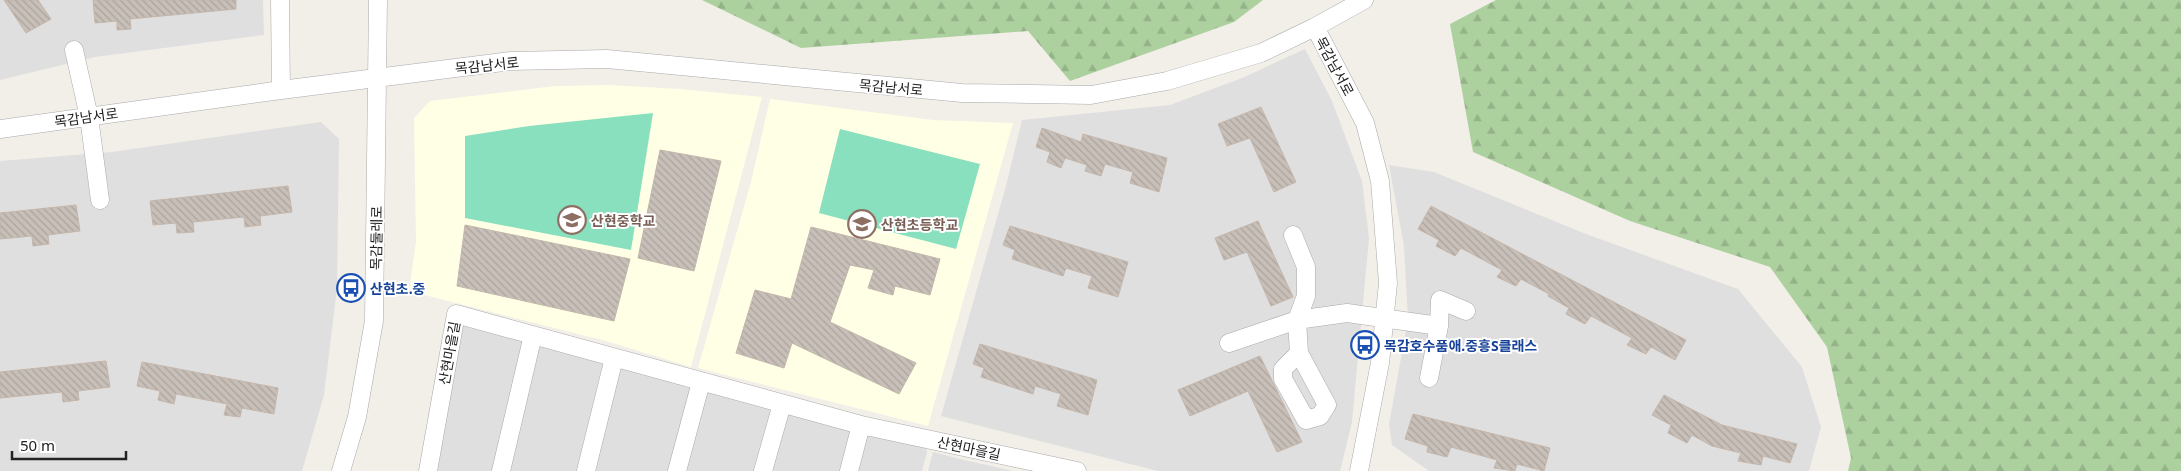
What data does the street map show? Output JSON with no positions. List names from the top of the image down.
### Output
{
  "streets": {
    "street": ["목감남서로", "목감둘레로", "산현마을길"]
  },
  "crossings": [
    ["목감남서로", "목감둘레로"]
  ],
  "places": {
    "school or university": ["산현중학교", "산현초등학교"],
    "bus stop": ["산현초.중", "목감호수품애.중흥S클래스"]
  },
  "scale_bar": "50 m"
}
